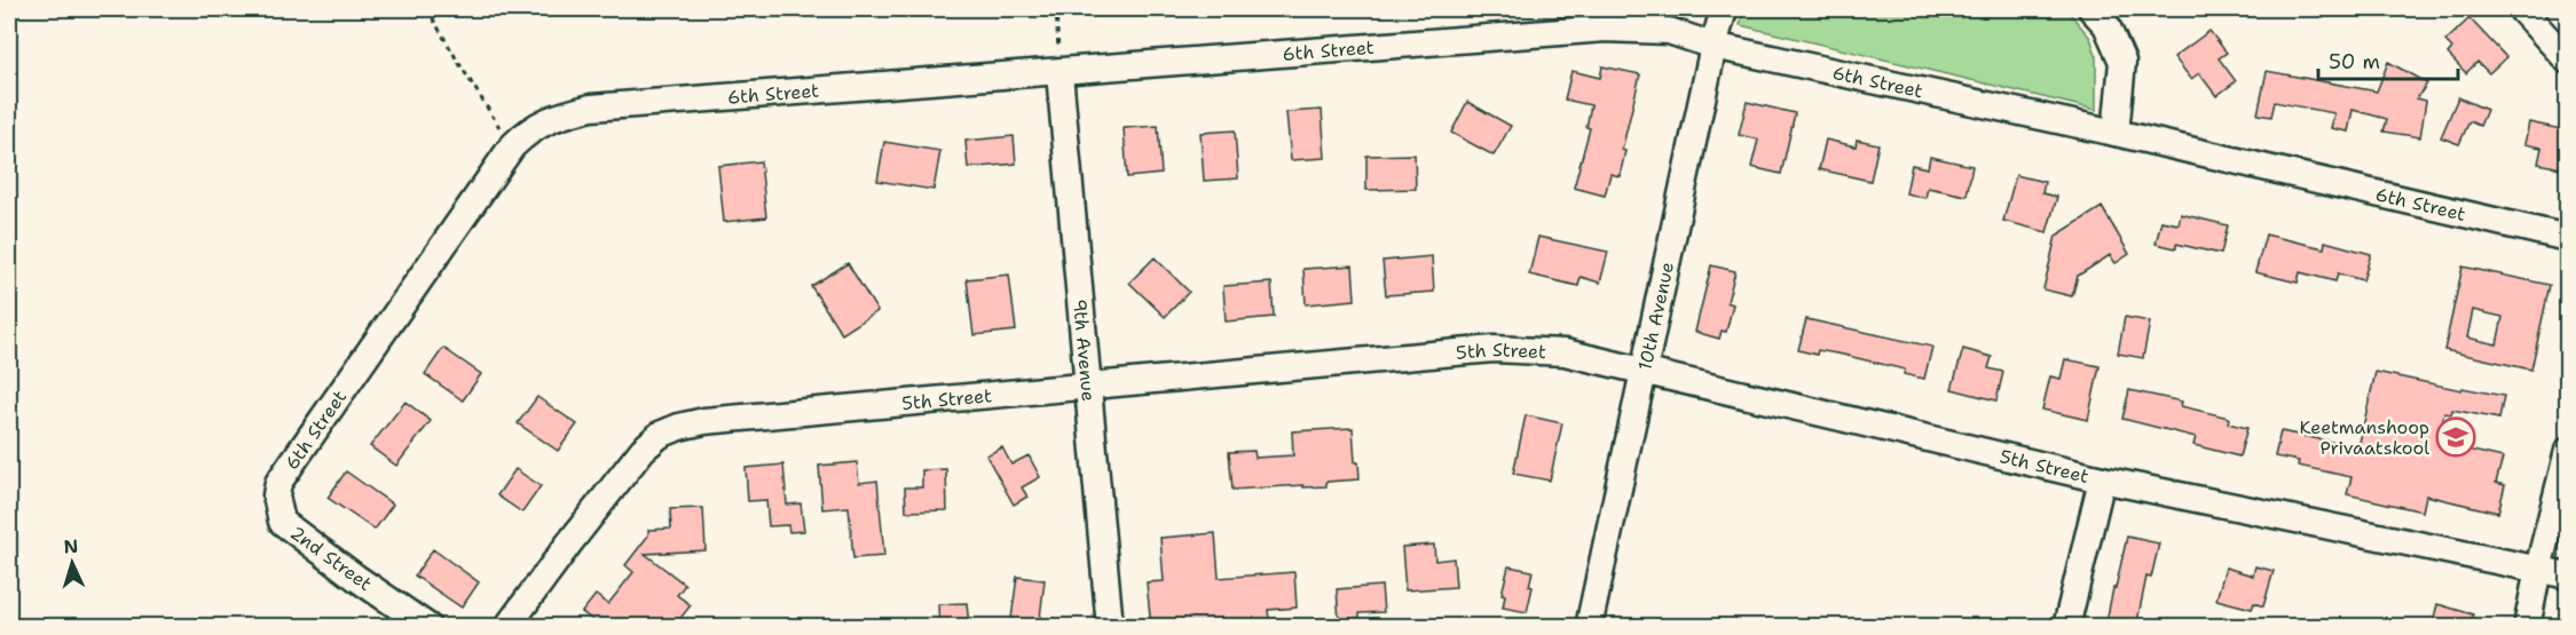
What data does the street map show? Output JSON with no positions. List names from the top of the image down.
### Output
{
  "streets": {
    "street": [
      "6th Street",
      "10th Avenue",
      "9th Avenue",
      "5th Street",
      "2nd Street"
    ]
  },
  "crossings": [
    ["6th Street", "10th Avenue"],
    ["6th Street", "9th Avenue"],
    ["6th Street", "2nd Street"],
    ["10th Avenue", "5th Street"],
    ["9th Avenue", "5th Street"]
  ],
  "places": {
    "school or university": ["Keetmanshoop Privaatskool"]
  },
  "scale_bar": "50 m",
  "north": "top"
}
